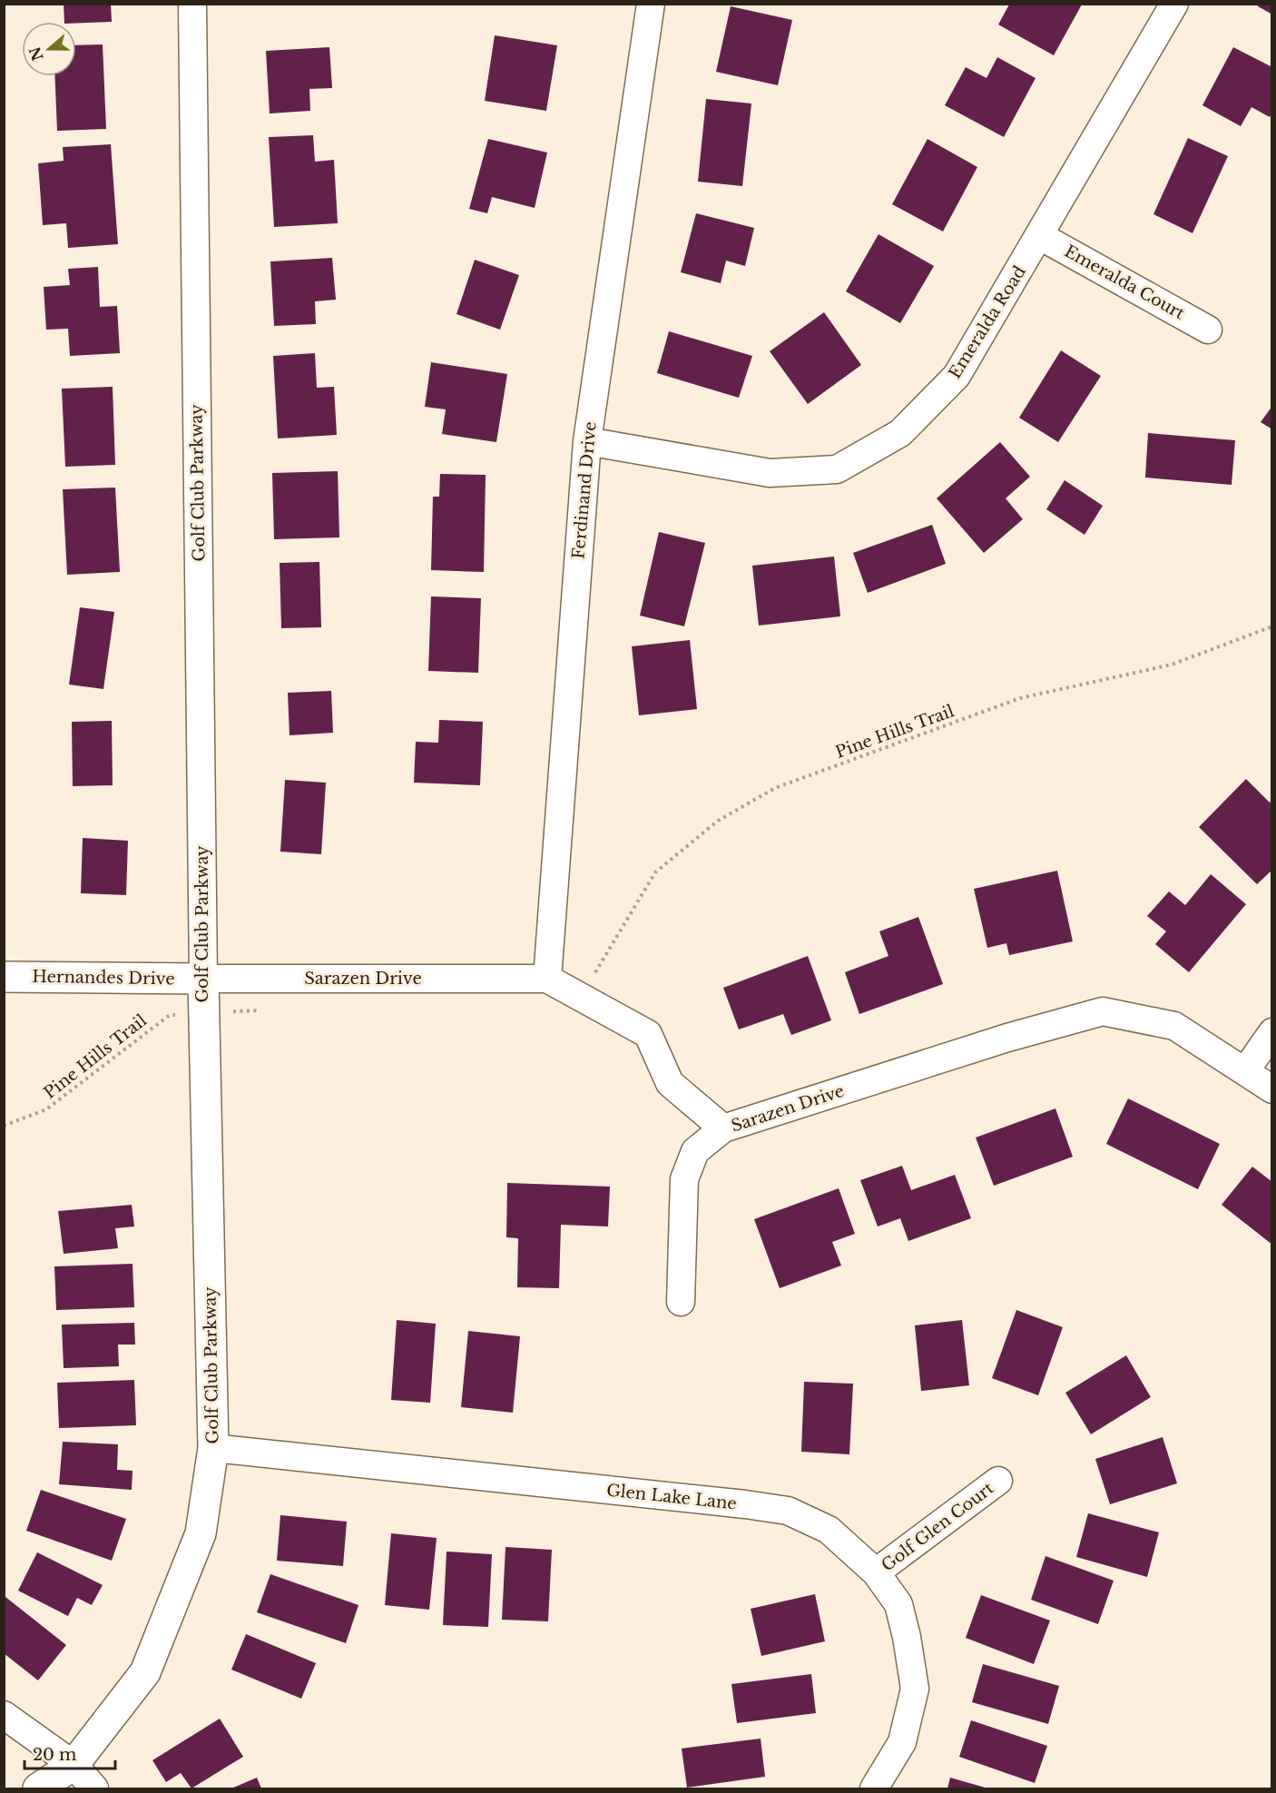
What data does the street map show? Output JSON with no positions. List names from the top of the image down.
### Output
{
  "streets": {
    "street": [
      "Emeralda Court",
      "Emeralda Road",
      "Golf Club Parkway",
      "Ferdinand Drive",
      "Hernandes Drive",
      "Sarazen Drive",
      "Glen Lake Lane",
      "Golf Glen Court"
    ],
    "path": ["Pine Hills Trail"]
  },
  "crossings": [
    ["Emeralda Court", "Emeralda Road"],
    ["Emeralda Road", "Ferdinand Drive"],
    ["Golf Club Parkway", "Hernandes Drive"],
    ["Golf Club Parkway", "Sarazen Drive"],
    ["Golf Club Parkway", "Glen Lake Lane"],
    ["Ferdinand Drive", "Sarazen Drive"],
    ["Hernandes Drive", "Sarazen Drive"],
    ["Glen Lake Lane", "Golf Glen Court"]
  ],
  "scale_bar": "20 m",
  "north": "left"
}
